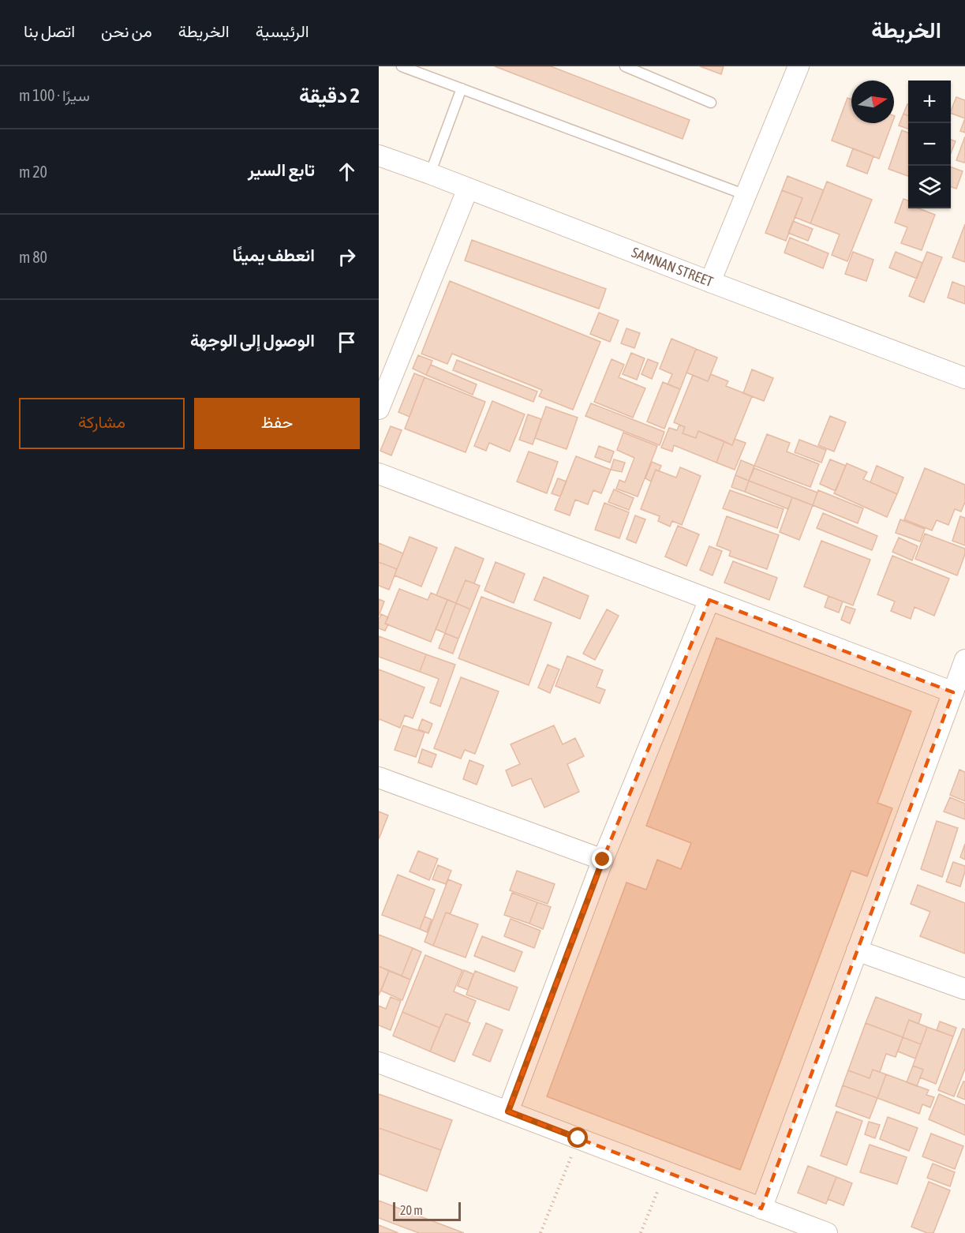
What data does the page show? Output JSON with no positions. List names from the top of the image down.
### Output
{
  "streets": {
    "street": ["SAMNAN STREET"]
  },
  "scale_bar": "20 m",
  "north": "right",
  "page": {
    "header": "الخريطة",
    "nav": [
      "الرئيسية",
      "الخريطة",
      "من نحن",
      "اتصل بنا"
    ],
    "heading": ["2 دقيقة", "سيرًا · 100 m"],
    "map_buttons": ["+", "−"],
    "list": [
      ["تابع السير", "20 m"],
      ["انعطف يمينًا", "80 m"],
      "الوصول إلى الوجهة"
    ],
    "buttons": ["حفظ", "مشاركة"],
    "scale": "20 m"
  }
}
